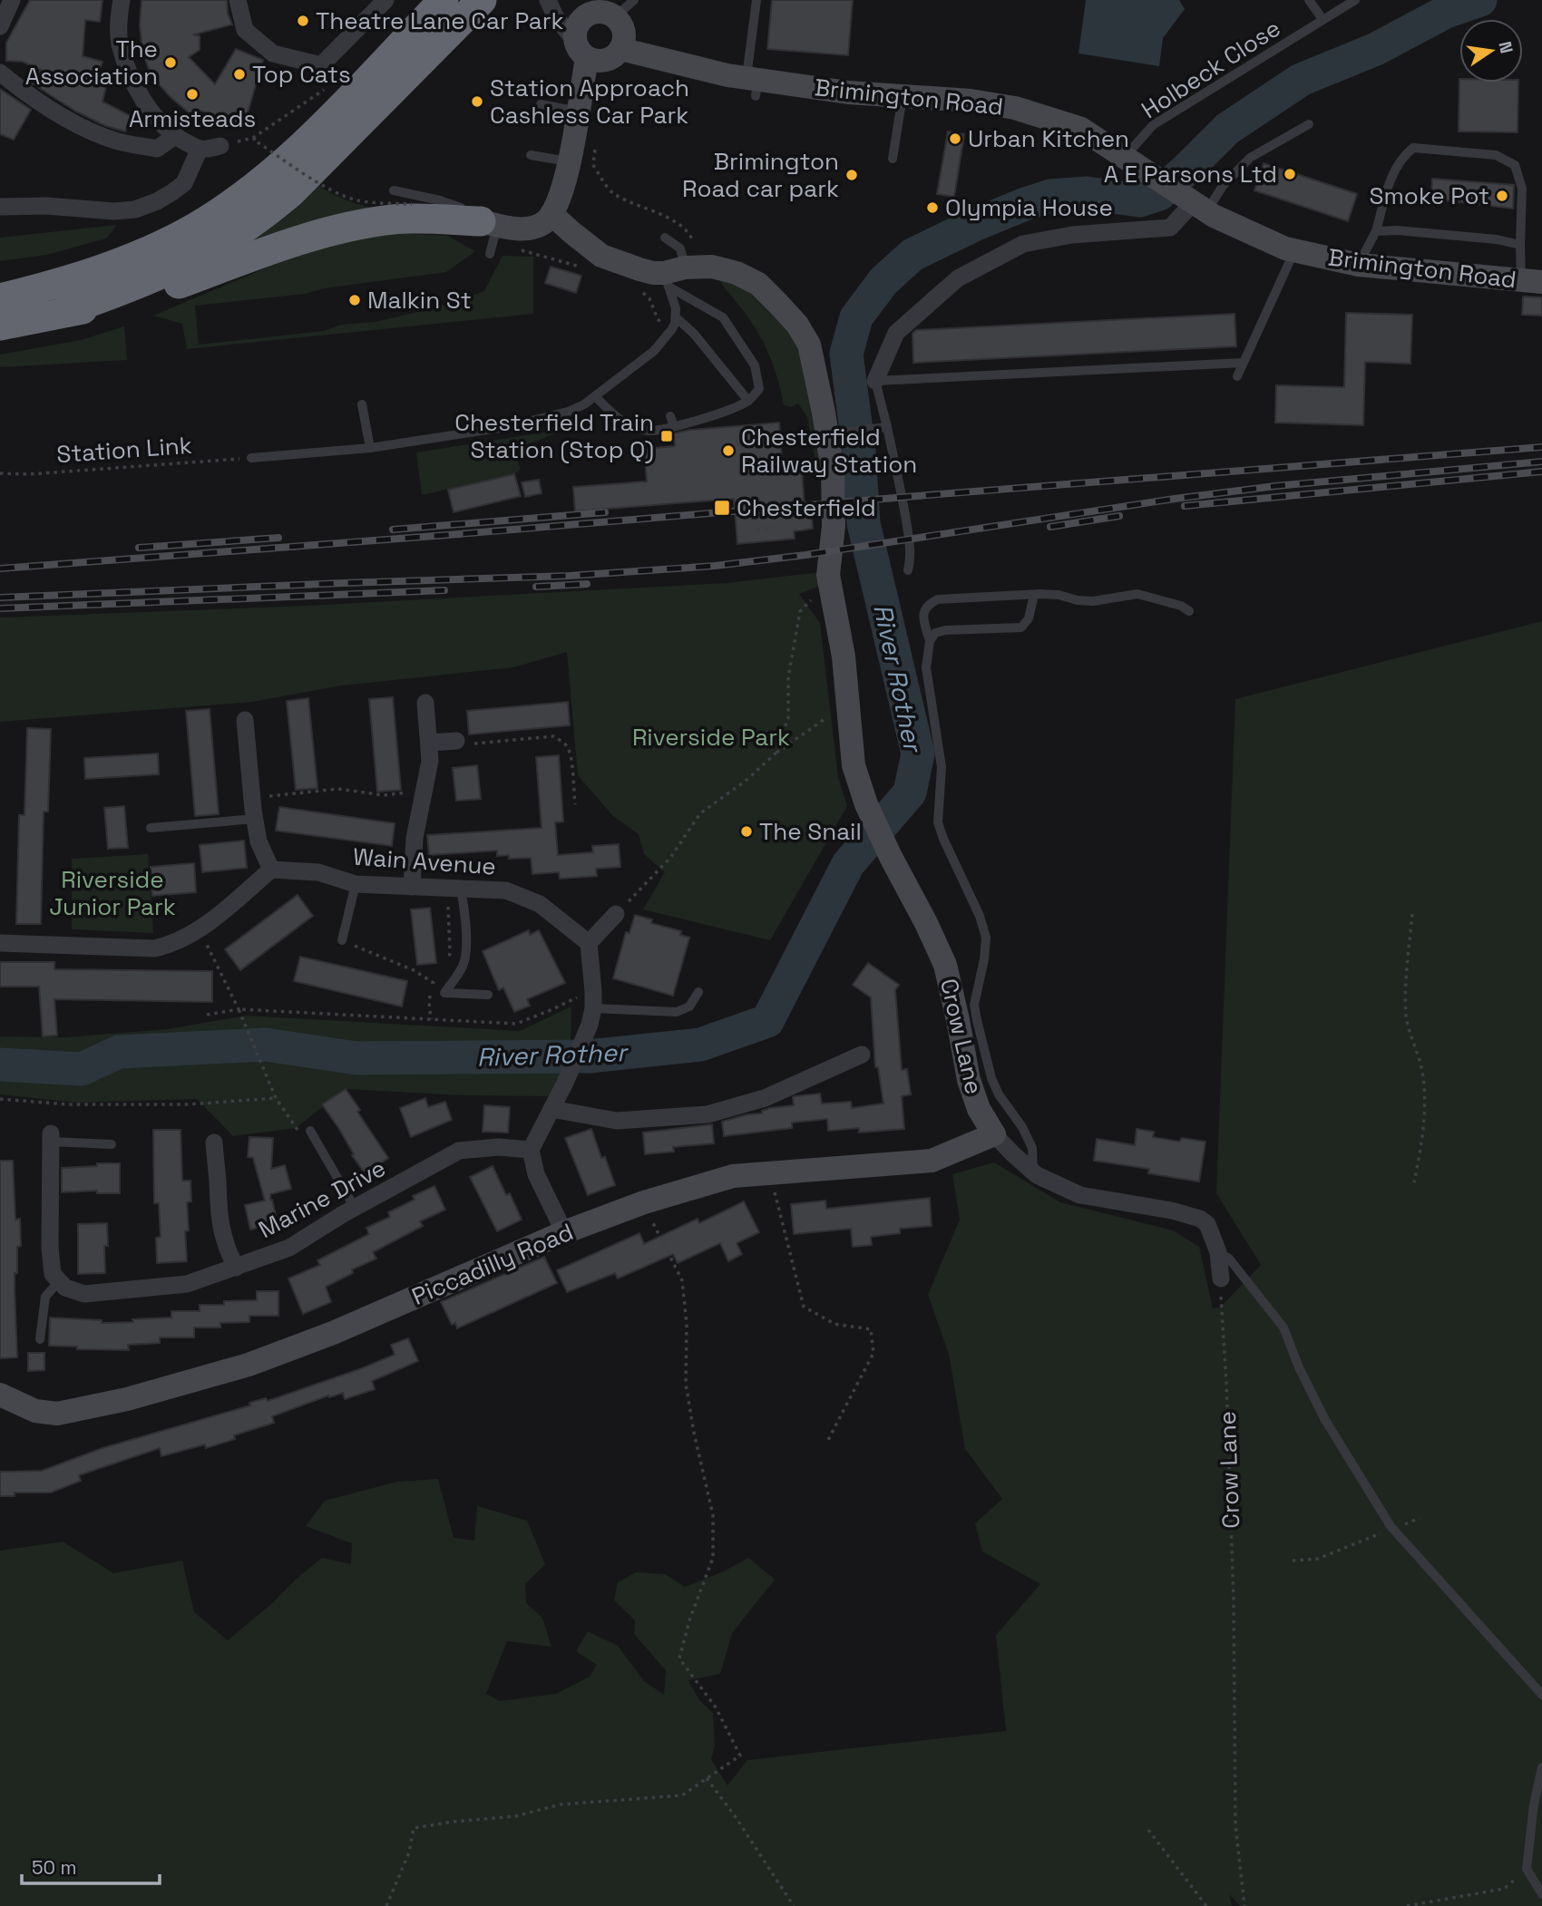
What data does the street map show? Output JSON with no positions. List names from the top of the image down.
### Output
{
  "streets": {
    "street": [
      "Brimington Road",
      "Wain Avenue",
      "Crow Lane",
      "Marine Drive",
      "Piccadilly Road"
    ],
    "lane": ["Holbeck Close"],
    "path": ["Station Link"]
  },
  "crossings": [
    ["Holbeck Close", "Brimington Road"],
    ["Crow Lane", "Piccadilly Road"]
  ],
  "water": ["River Rother"],
  "parks": ["Riverside Park", "Riverside Junior Park"],
  "places": {
    "other": [
      "Theatre Lane Car Park",
      "The Association",
      "Top Cats",
      "Armisteads",
      "Station Approach Cashless Car Park",
      "Urban Kitchen",
      "A E Parsons Ltd",
      "Brimington Road car park",
      "Smoke Pot",
      "Olympia House",
      "Malkin St",
      "Chesterfield Railway Station",
      "The Snail"
    ],
    "transit": ["Chesterfield Train Station (Stop Q)", "Chesterfield"]
  },
  "scale_bar": "50 m",
  "north": "right"
}
